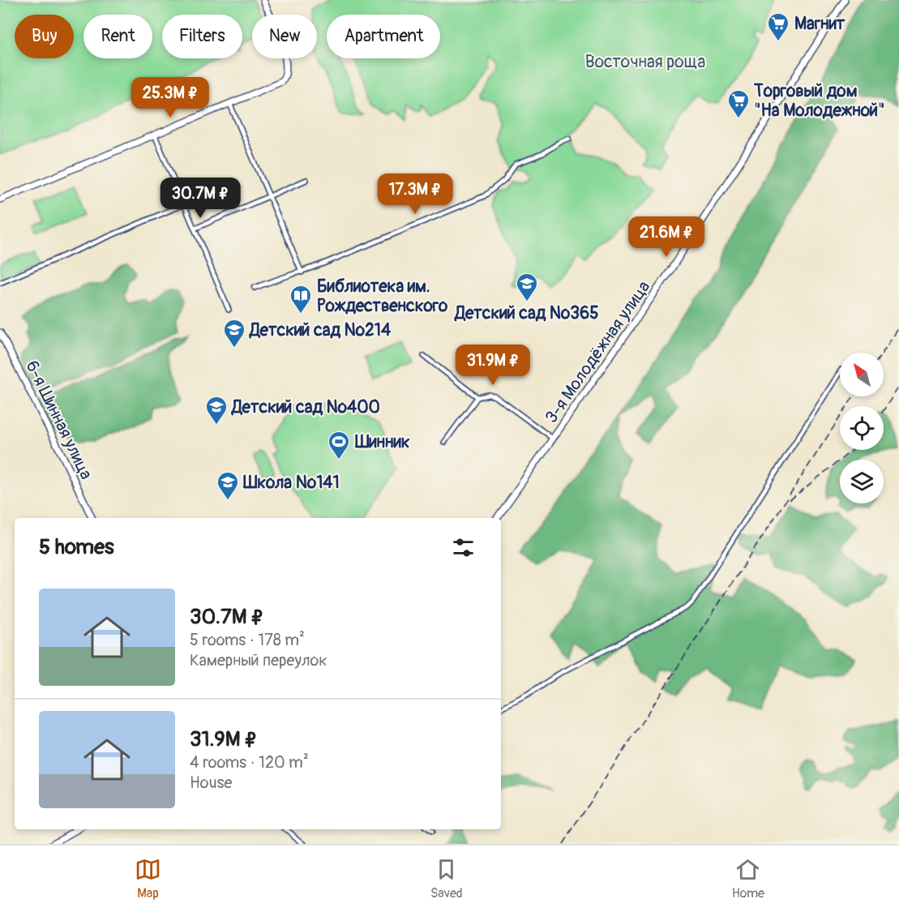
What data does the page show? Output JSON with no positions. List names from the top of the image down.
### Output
{
  "streets": {
    "main road": ["3-я Молодёжная улица", "6-я Шинная улица"]
  },
  "parks": ["Восточная роща"],
  "places": {
    "supermarket": ["Магнит", "Торговый дом \"На Молодежной\""],
    "school or university": [
      "Детский сад №365",
      "Детский сад №214",
      "Детский сад №400",
      "Школа №141"
    ],
    "library": ["Библиотека им. Рождественского"],
    "sports": ["Шинник"]
  },
  "north": "top left",
  "page": {
    "chip": [
      "Buy",
      "Rent",
      "Filters",
      "New",
      "Apartment"
    ],
    "price": [
      "25.3M ₽",
      "17.3M ₽",
      "30.7M ₽",
      "21.6M ₽",
      "31.9M ₽"
    ],
    "heading": "5 homes",
    "list": [
      {
        "name": "30.7M ₽",
        "note": "5 rooms · 178 m² · Камерный переулок"
      },
      {
        "name": "31.9M ₽",
        "note": "4 rooms · 120 m² · House"
      }
    ],
    "tabs": ["Map", "Saved", "Home"]
  }
}
